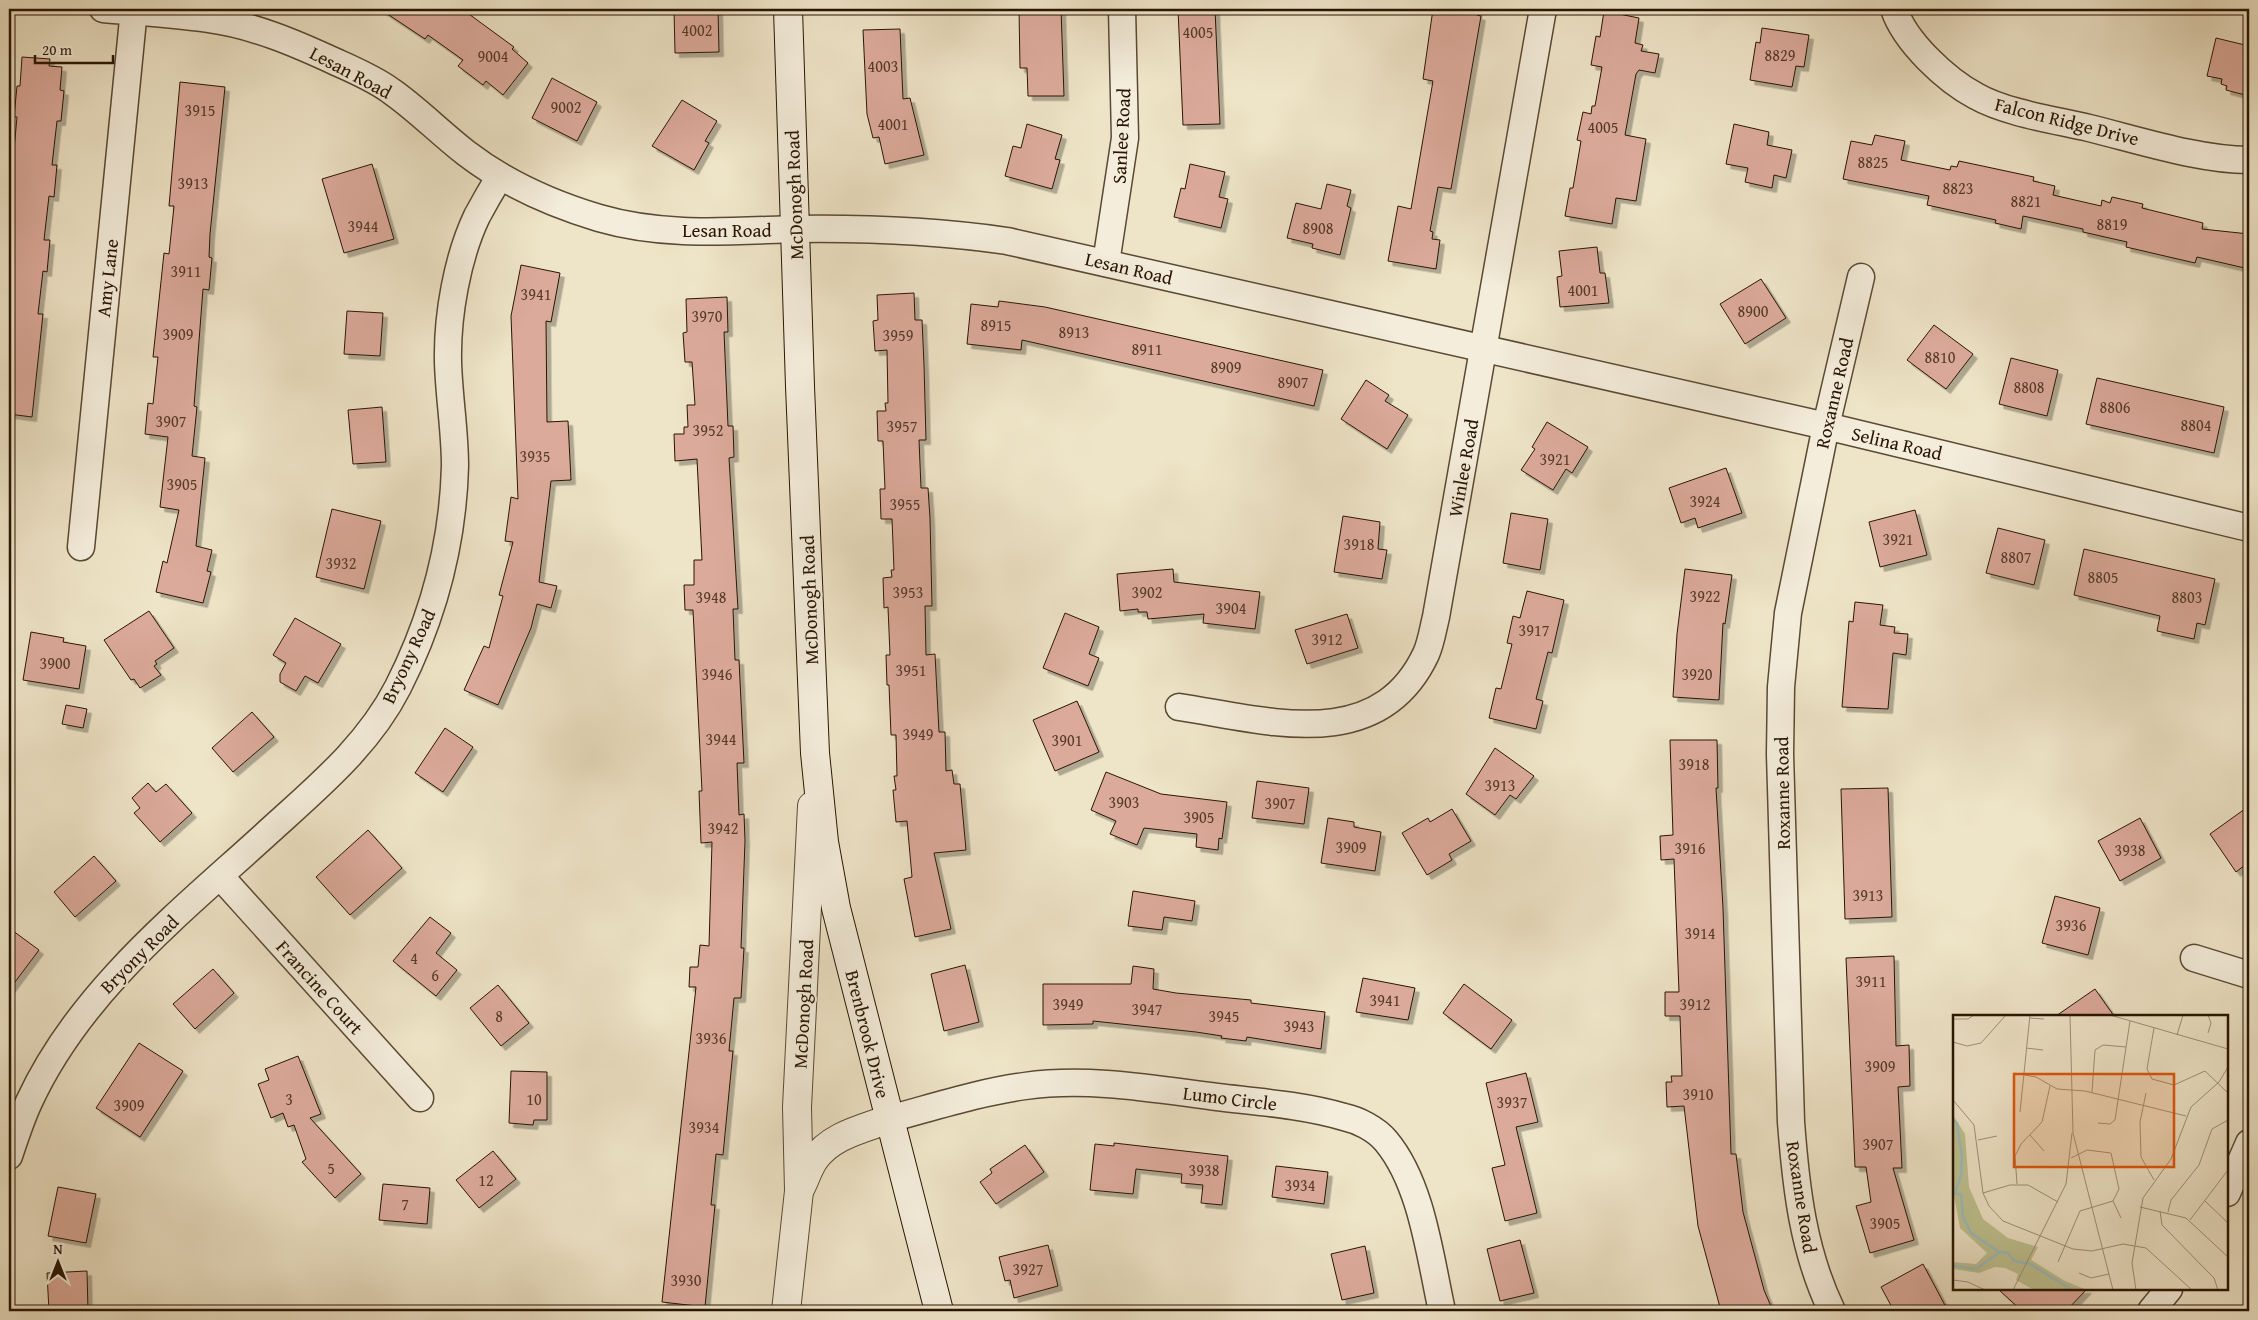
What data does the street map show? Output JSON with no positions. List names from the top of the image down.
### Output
{
  "streets": {
    "main road": ["McDonogh Road", "Brenbrook Drive"],
    "street": [
      "Lesan Road",
      "Falcon Ridge Drive",
      "Sanlee Road",
      "Amy Lane",
      "Roxanne Road",
      "Selina Road",
      "Winlee Road",
      "Bryony Road",
      "Francine Court",
      "Lumo Circle"
    ]
  },
  "crossings": [
    ["Lesan Road", "Sanlee Road"],
    ["Lesan Road", "McDonogh Road"],
    ["Lesan Road", "Amy Lane"],
    ["Lesan Road", "Selina Road"],
    ["Lesan Road", "Winlee Road"],
    ["Lesan Road", "Bryony Road"],
    ["McDonogh Road", "Brenbrook Drive"],
    ["McDonogh Road", "Lumo Circle"],
    ["Roxanne Road", "Selina Road"],
    ["Selina Road", "Winlee Road"],
    ["Bryony Road", "Francine Court"],
    ["Brenbrook Drive", "Lumo Circle"]
  ],
  "house_numbers": [
    "4002",
    "4005",
    "8829",
    "9004",
    "4003",
    "9002",
    "3915",
    "4001",
    "4005",
    "8825",
    "3913",
    "8823",
    "8821",
    "8819",
    "3944",
    "8908",
    "3911",
    "4001",
    "3941",
    "8900",
    "3970",
    "8915",
    "8913",
    "3909",
    "3959",
    "8911",
    "8810",
    "8909",
    "8907",
    "8808",
    "8806",
    "3907",
    "8804",
    "3957",
    "3952",
    "3935",
    "3921",
    "3905",
    "3924",
    "3955",
    "3921",
    "3918",
    "8807",
    "3932",
    "8805",
    "3953",
    "3902",
    "3922",
    "3948",
    "8803",
    "3904",
    "3917",
    "3912",
    "3900",
    "3951",
    "3946",
    "3920",
    "3949",
    "3944",
    "3901",
    "3918",
    "3913",
    "3903",
    "3907",
    "3905",
    "3942",
    "3909",
    "3916",
    "3938",
    "3913",
    "3936",
    "3914",
    "4",
    "6",
    "3911",
    "3941",
    "3949",
    "3912",
    "3947",
    "8",
    "3945",
    "3943",
    "3936",
    "3909",
    "3910",
    "3",
    "10",
    "3937",
    "3909",
    "3934",
    "3907",
    "5",
    "3938",
    "12",
    "3934",
    "7",
    "3905",
    "3927",
    "3930"
  ],
  "scale_bar": "20 m",
  "north": "top"
}
